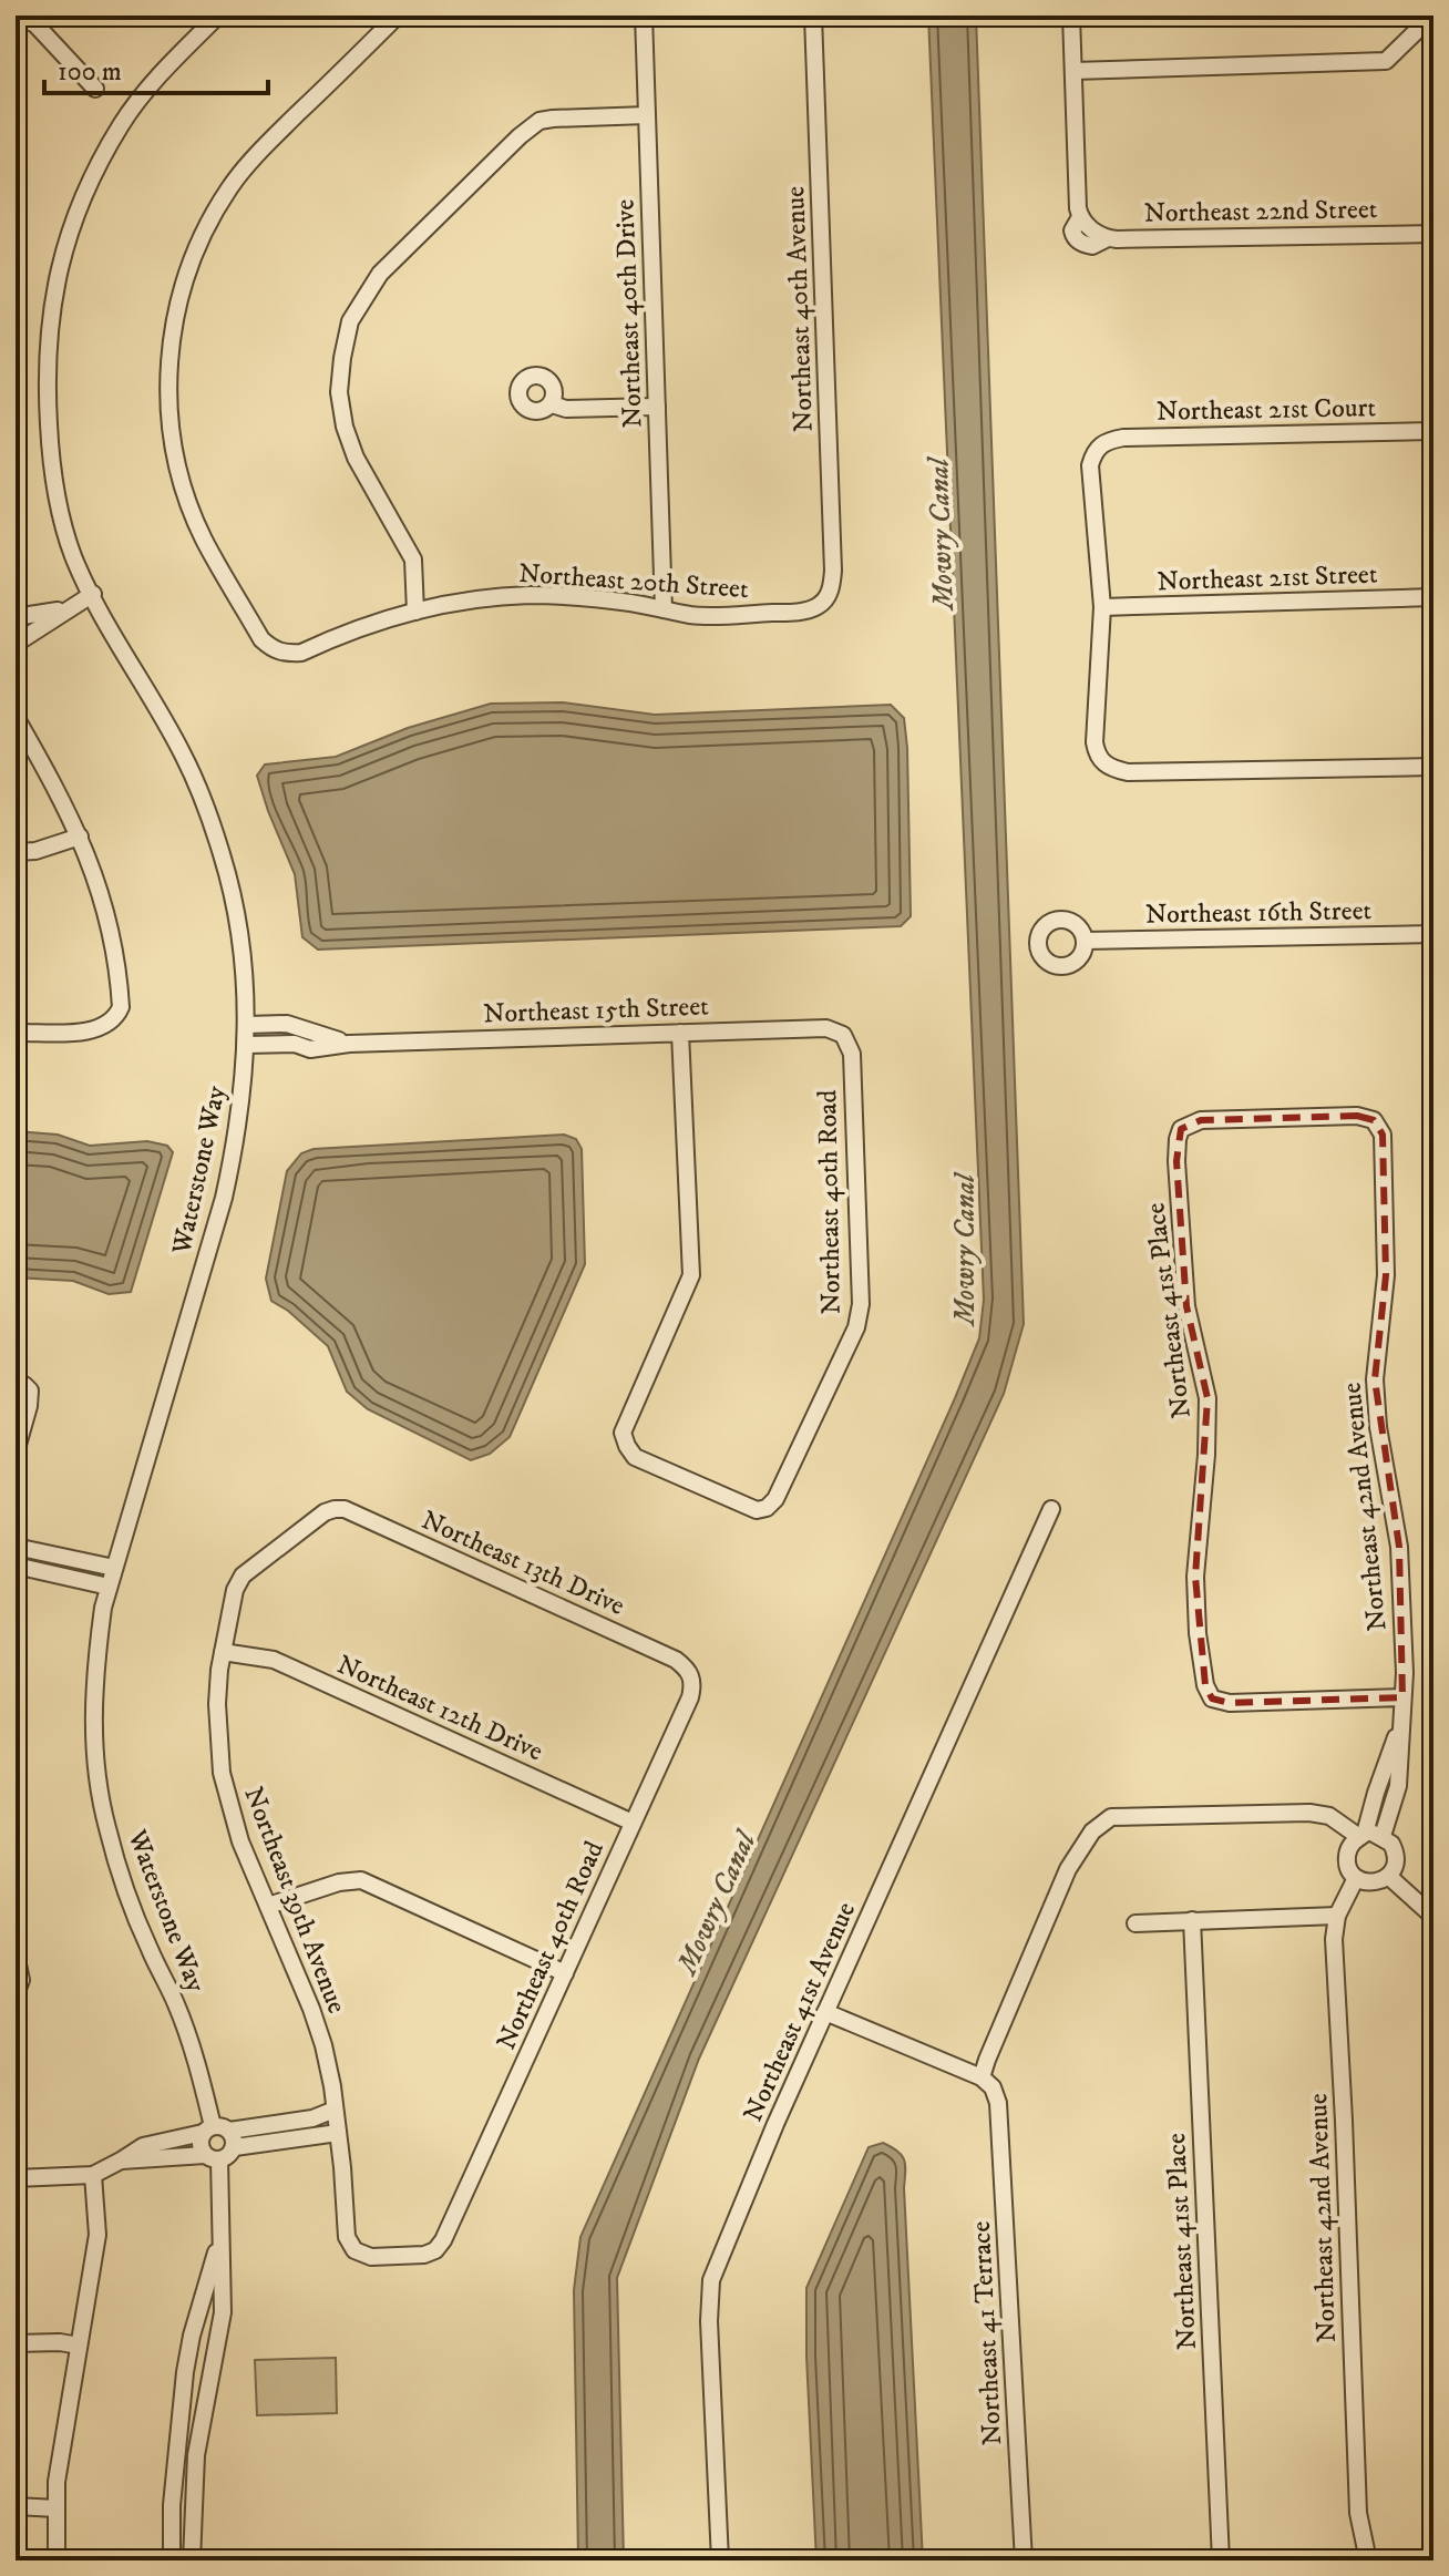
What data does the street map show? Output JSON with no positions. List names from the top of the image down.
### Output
{
  "streets": {
    "street": [
      "Northeast 22nd Street",
      "Northeast 40th Avenue",
      "Northeast 40th Drive",
      "Northeast 21st Court",
      "Northeast 21st Street",
      "Northeast 20th Street",
      "Northeast 16th Street",
      "Northeast 15th Street",
      "Waterstone Way",
      "Northeast 40th Road",
      "Northeast 41st Place",
      "Northeast 42nd Avenue",
      "Northeast 13th Drive",
      "Northeast 12th Drive",
      "Northeast 39th Avenue",
      "Northeast 41st Avenue",
      "Northeast 41 Terrace"
    ]
  },
  "crossings": [
    ["Northeast 40th Avenue", "Northeast 20th Street"],
    ["Northeast 40th Drive", "Northeast 20th Street"],
    ["Northeast 21st Court", "Northeast 21st Street"],
    ["Northeast 15th Street", "Waterstone Way"],
    ["Northeast 15th Street", "Northeast 40th Road"],
    ["Northeast 40th Road", "Northeast 13th Drive"],
    ["Northeast 40th Road", "Northeast 12th Drive"],
    ["Northeast 40th Road", "Northeast 39th Avenue"],
    ["Northeast 41st Place", "Northeast 42nd Avenue"],
    ["Northeast 13th Drive", "Northeast 39th Avenue"],
    ["Northeast 12th Drive", "Northeast 39th Avenue"]
  ],
  "water": ["Mowry Canal"],
  "scale_bar": "100 m"
}
